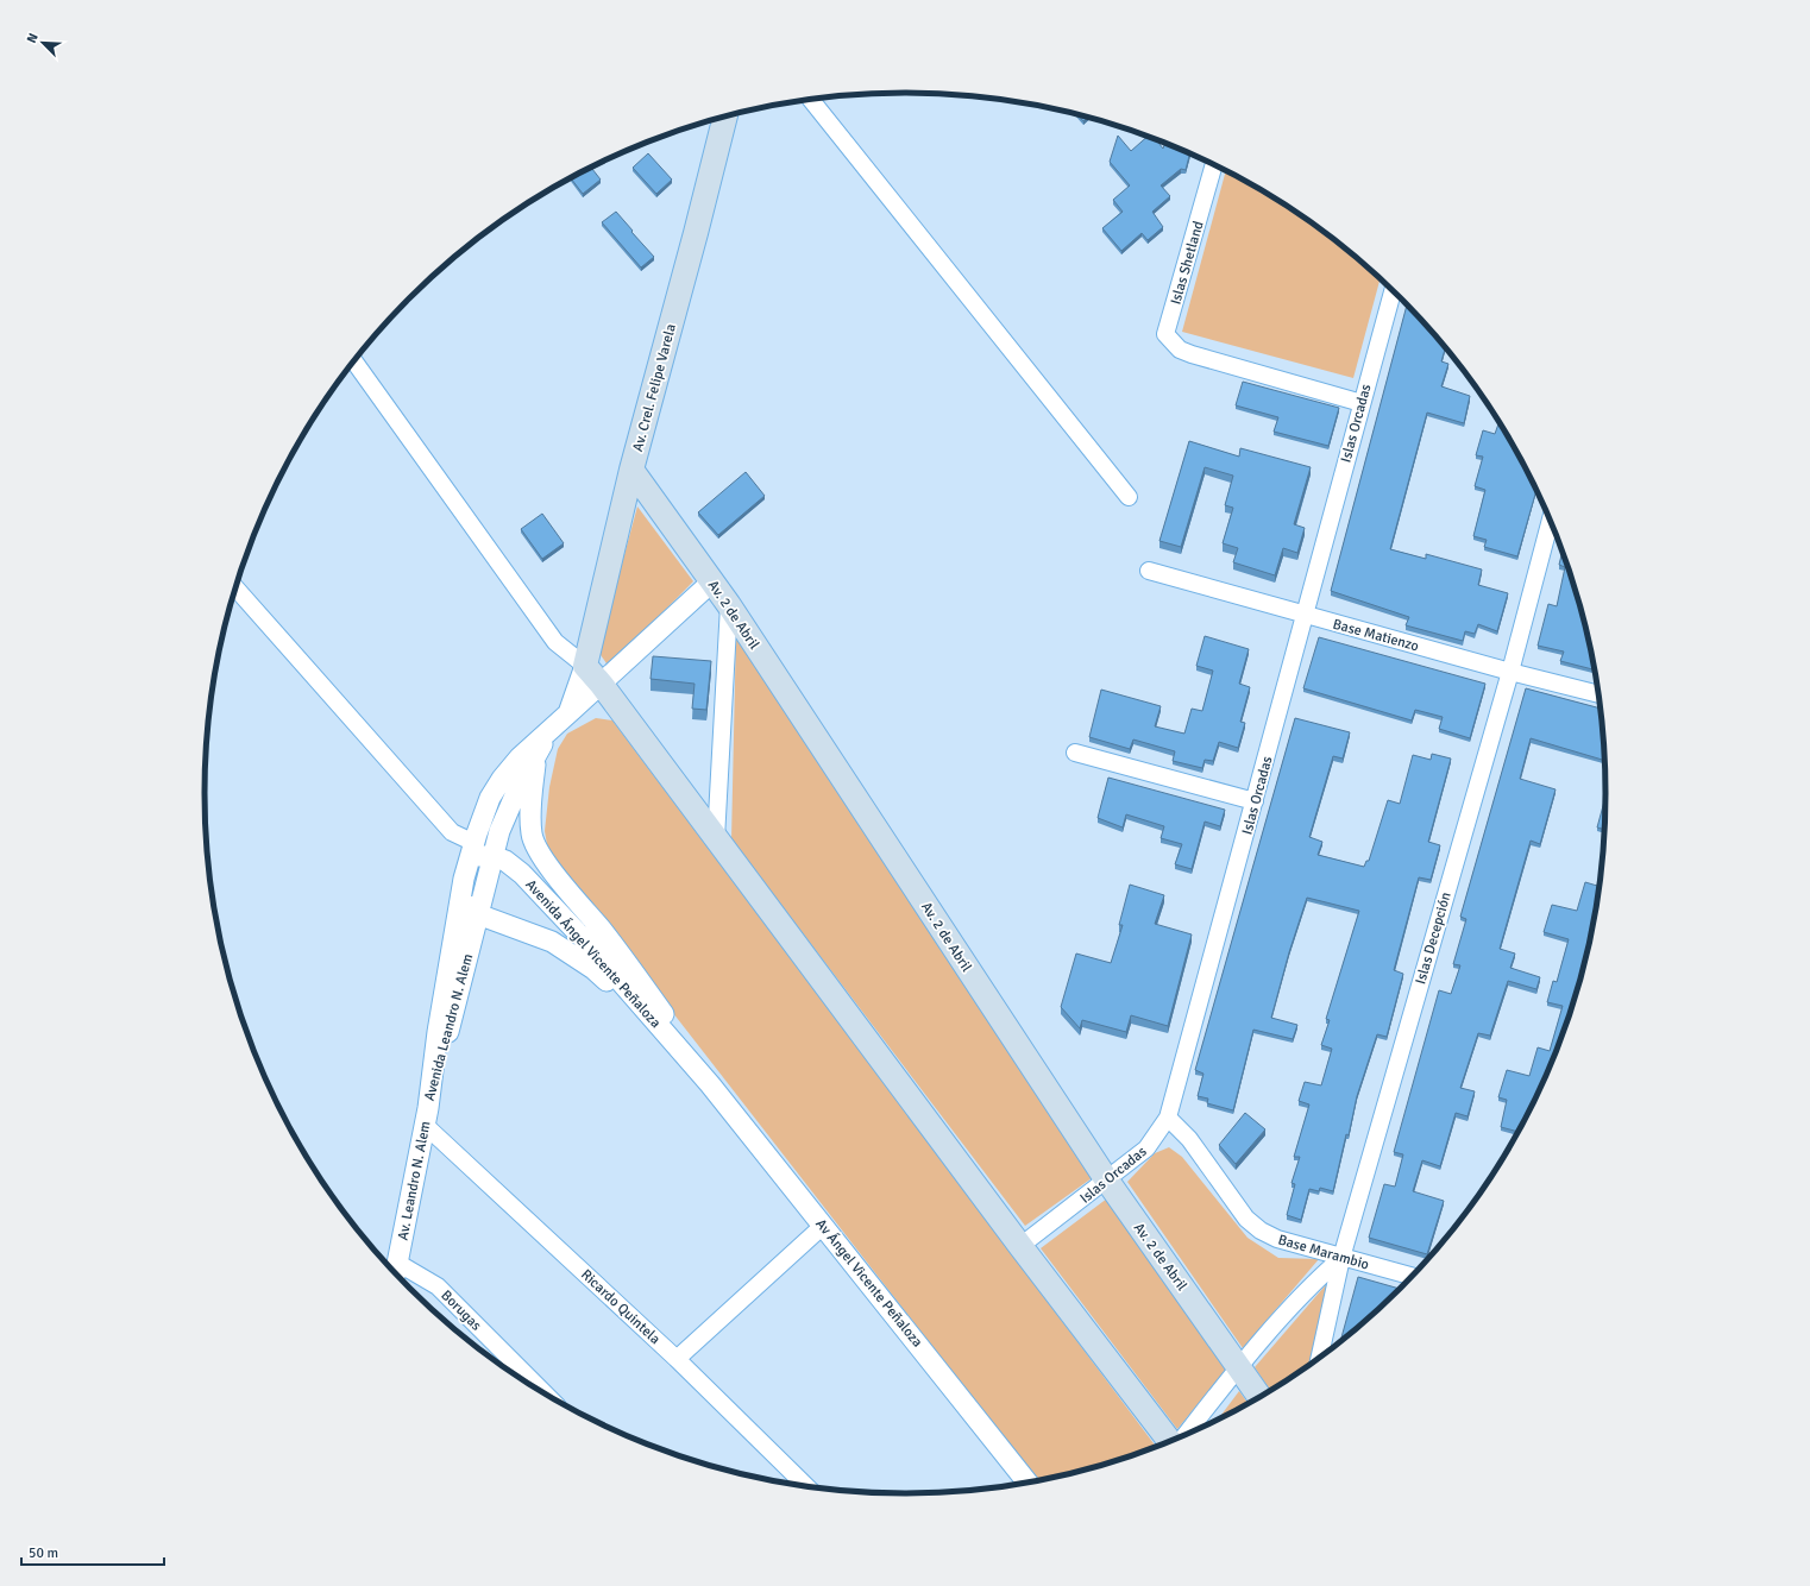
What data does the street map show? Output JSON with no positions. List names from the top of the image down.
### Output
{
  "streets": {
    "main road": ["Av. Crel. Felipe Varela", "Av. 2 de Abril"],
    "street": [
      "Islas Shetland",
      "Islas Orcadas",
      "Base Matienzo",
      "Islas Decepción",
      "Avenida Ángel Vicente Peñaloza",
      "Avenida Leandro N. Alem",
      "Av. Leandro N. Alem",
      "Base Marambio",
      "Av Ángel Vicente Peñaloza",
      "Ricardo Quintela",
      "Borugas"
    ]
  },
  "crossings": [
    ["Islas Shetland", "Islas Orcadas"],
    ["Av. Crel. Felipe Varela", "Av. 2 de Abril"],
    ["Av. Crel. Felipe Varela", "Avenida Leandro N. Alem"],
    ["Islas Orcadas", "Av. 2 de Abril"],
    ["Islas Orcadas", "Base Matienzo"],
    ["Islas Orcadas", "Base Marambio"],
    ["Base Matienzo", "Islas Decepción"],
    ["Islas Decepción", "Base Marambio"],
    ["Avenida Ángel Vicente Peñaloza", "Avenida Leandro N. Alem"],
    ["Avenida Ángel Vicente Peñaloza", "Av Ángel Vicente Peñaloza"],
    ["Avenida Leandro N. Alem", "Av. Leandro N. Alem"],
    ["Avenida Leandro N. Alem", "Ricardo Quintela"],
    ["Av. Leandro N. Alem", "Ricardo Quintela"],
    ["Av. Leandro N. Alem", "Borugas"]
  ],
  "scale_bar": "50 m",
  "north": "top left"
}
